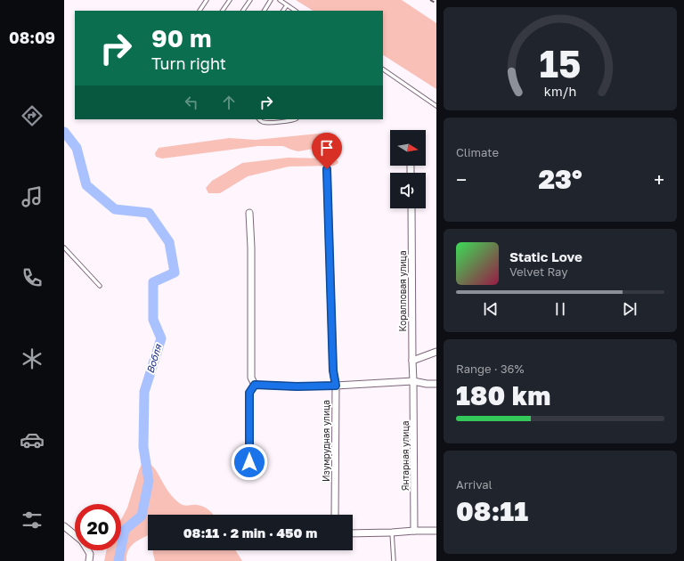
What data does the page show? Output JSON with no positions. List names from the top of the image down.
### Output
{
  "streets": {
    "street": ["Коралловая улица", "Изумрудная улица", "Янтарная улица"]
  },
  "crossings": [
    ["Коралловая улица", "Янтарная улица"]
  ],
  "water": ["Вобля"],
  "north": "right",
  "page": {
    "tabs": "08:09",
    "turn": ["90 m", "Turn right"],
    "tile": [
      "Climate",
      ["Range · 36%", "180 km"],
      ["Arrival", "08:11"]
    ],
    "heat": ["−", "23°", "+"],
    "song": ["Static Love", "Velvet Ray"],
    "limit": "20",
    "trip": "08:11 · 2 min · 450 m",
    "gauge": ["15", "km/h"]
  }
}
